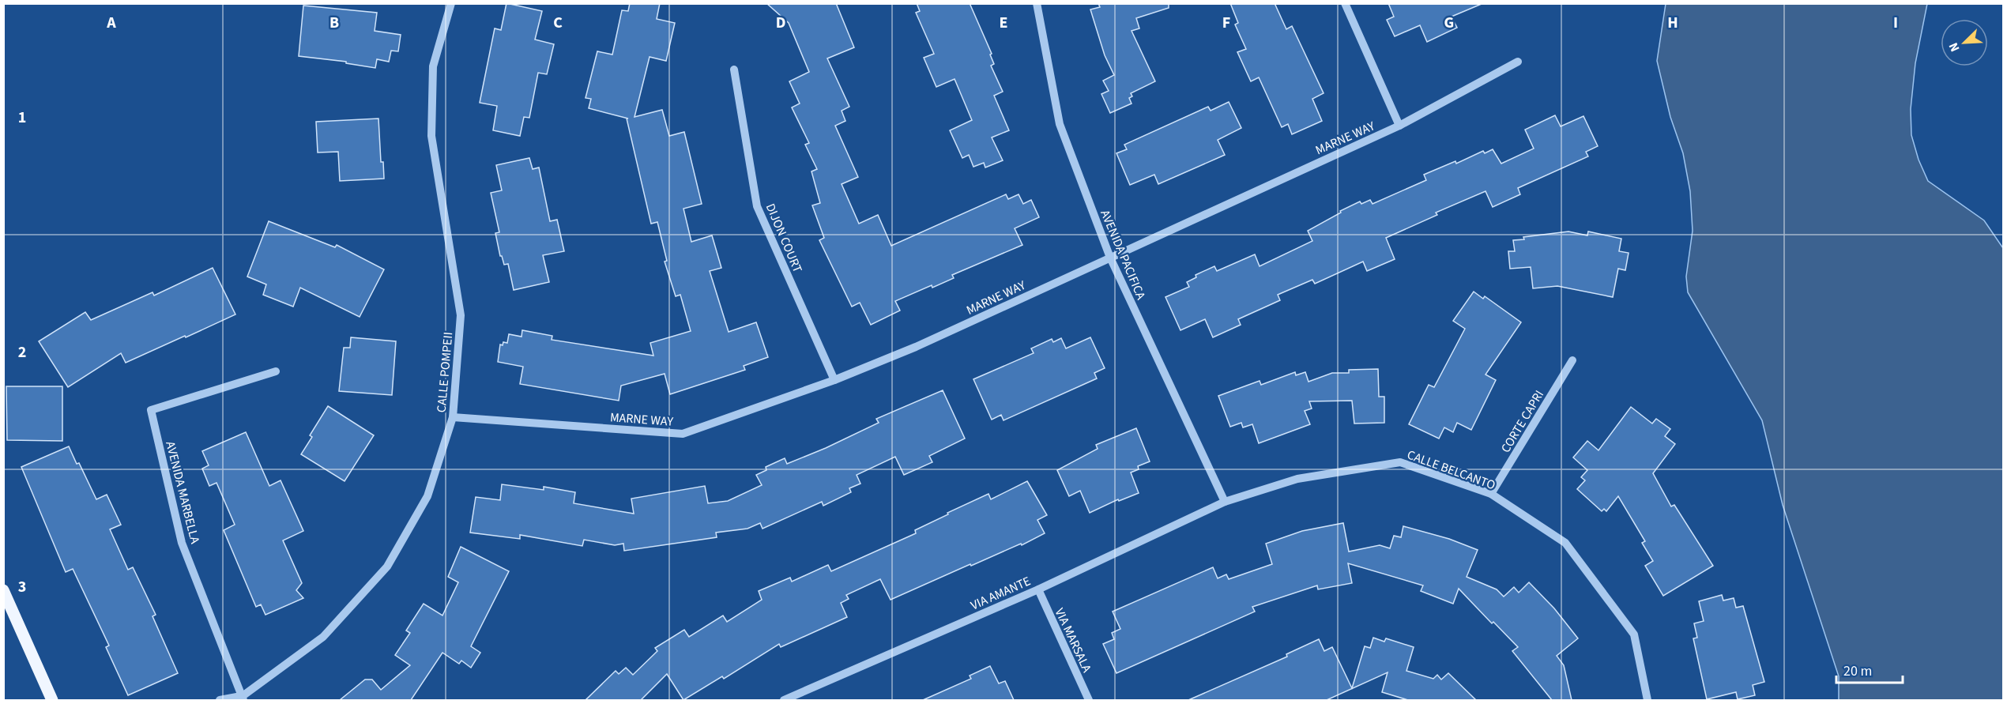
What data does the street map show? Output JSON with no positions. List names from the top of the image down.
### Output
{
  "streets": {
    "street": [
      "MARNE WAY",
      "DIJON COURT",
      "AVENIDA PACIFICA",
      "CALLE POMPEII",
      "CORTE CAPRI",
      "CALLE BELCANTO",
      "AVENIDA MARBELLA",
      "VIA AMANTE",
      "VIA MARSALA"
    ]
  },
  "crossings": [
    ["MARNE WAY", "DIJON COURT"],
    ["MARNE WAY", "AVENIDA PACIFICA"],
    ["MARNE WAY", "CALLE POMPEII"],
    ["AVENIDA PACIFICA", "CALLE BELCANTO"],
    ["AVENIDA PACIFICA", "VIA AMANTE"],
    ["CALLE POMPEII", "AVENIDA MARBELLA"],
    ["CORTE CAPRI", "CALLE BELCANTO"],
    ["CALLE BELCANTO", "VIA AMANTE"],
    ["VIA AMANTE", "VIA MARSALA"]
  ],
  "scale_bar": "20 m",
  "north": "bottom left",
  "grid": {
    "columns": [
      "A",
      "B",
      "C",
      "D",
      "E",
      "F",
      "G",
      "H",
      "I"
    ],
    "rows": ["1", "2", "3"]
  }
}
